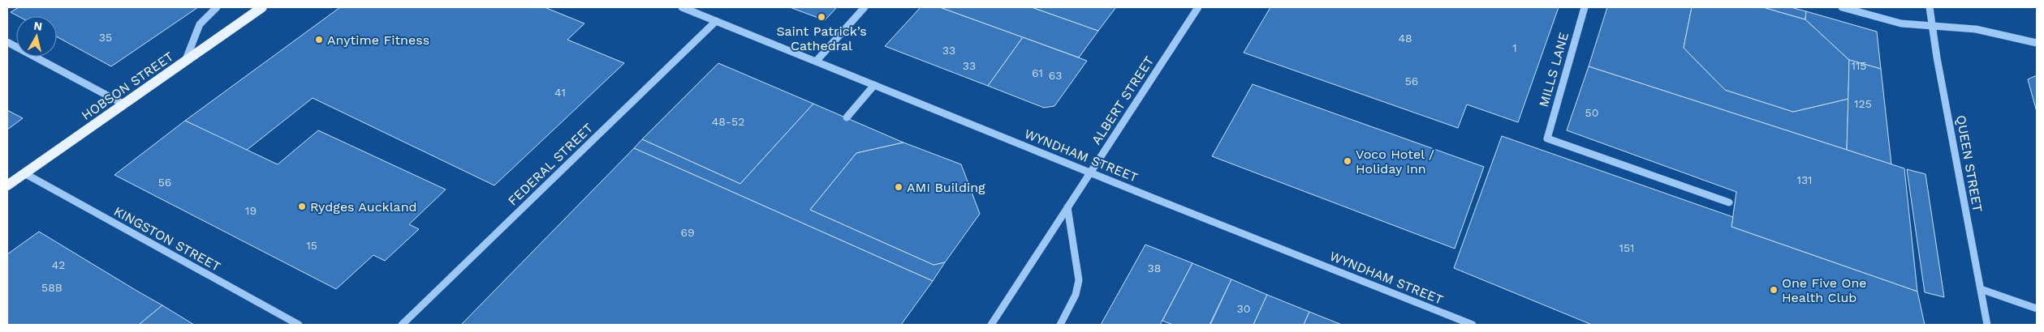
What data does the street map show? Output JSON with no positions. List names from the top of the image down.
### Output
{
  "streets": {
    "main road": ["HOBSON STREET"],
    "street": [
      "MILLS LANE",
      "ALBERT STREET",
      "WYNDHAM STREET",
      "QUEEN STREET",
      "FEDERAL STREET",
      "KINGSTON STREET"
    ]
  },
  "crossings": [
    ["HOBSON STREET", "KINGSTON STREET"],
    ["ALBERT STREET", "WYNDHAM STREET"],
    ["WYNDHAM STREET", "FEDERAL STREET"]
  ],
  "places": [
    "Saint Patrick’s Cathedral",
    "Anytime Fitness",
    "Voco Hotel / Holiday Inn",
    "AMI Building",
    "Rydges Auckland",
    "One Five One Health Club"
  ],
  "house_numbers": [
    "35",
    "48",
    "1",
    "33",
    "33",
    "115",
    "61",
    "63",
    "56",
    "41",
    "125",
    "50",
    "48-52",
    "131",
    "56",
    "19",
    "69",
    "15",
    "151",
    "42",
    "38",
    "58B",
    "30"
  ],
  "north": "top"
}
